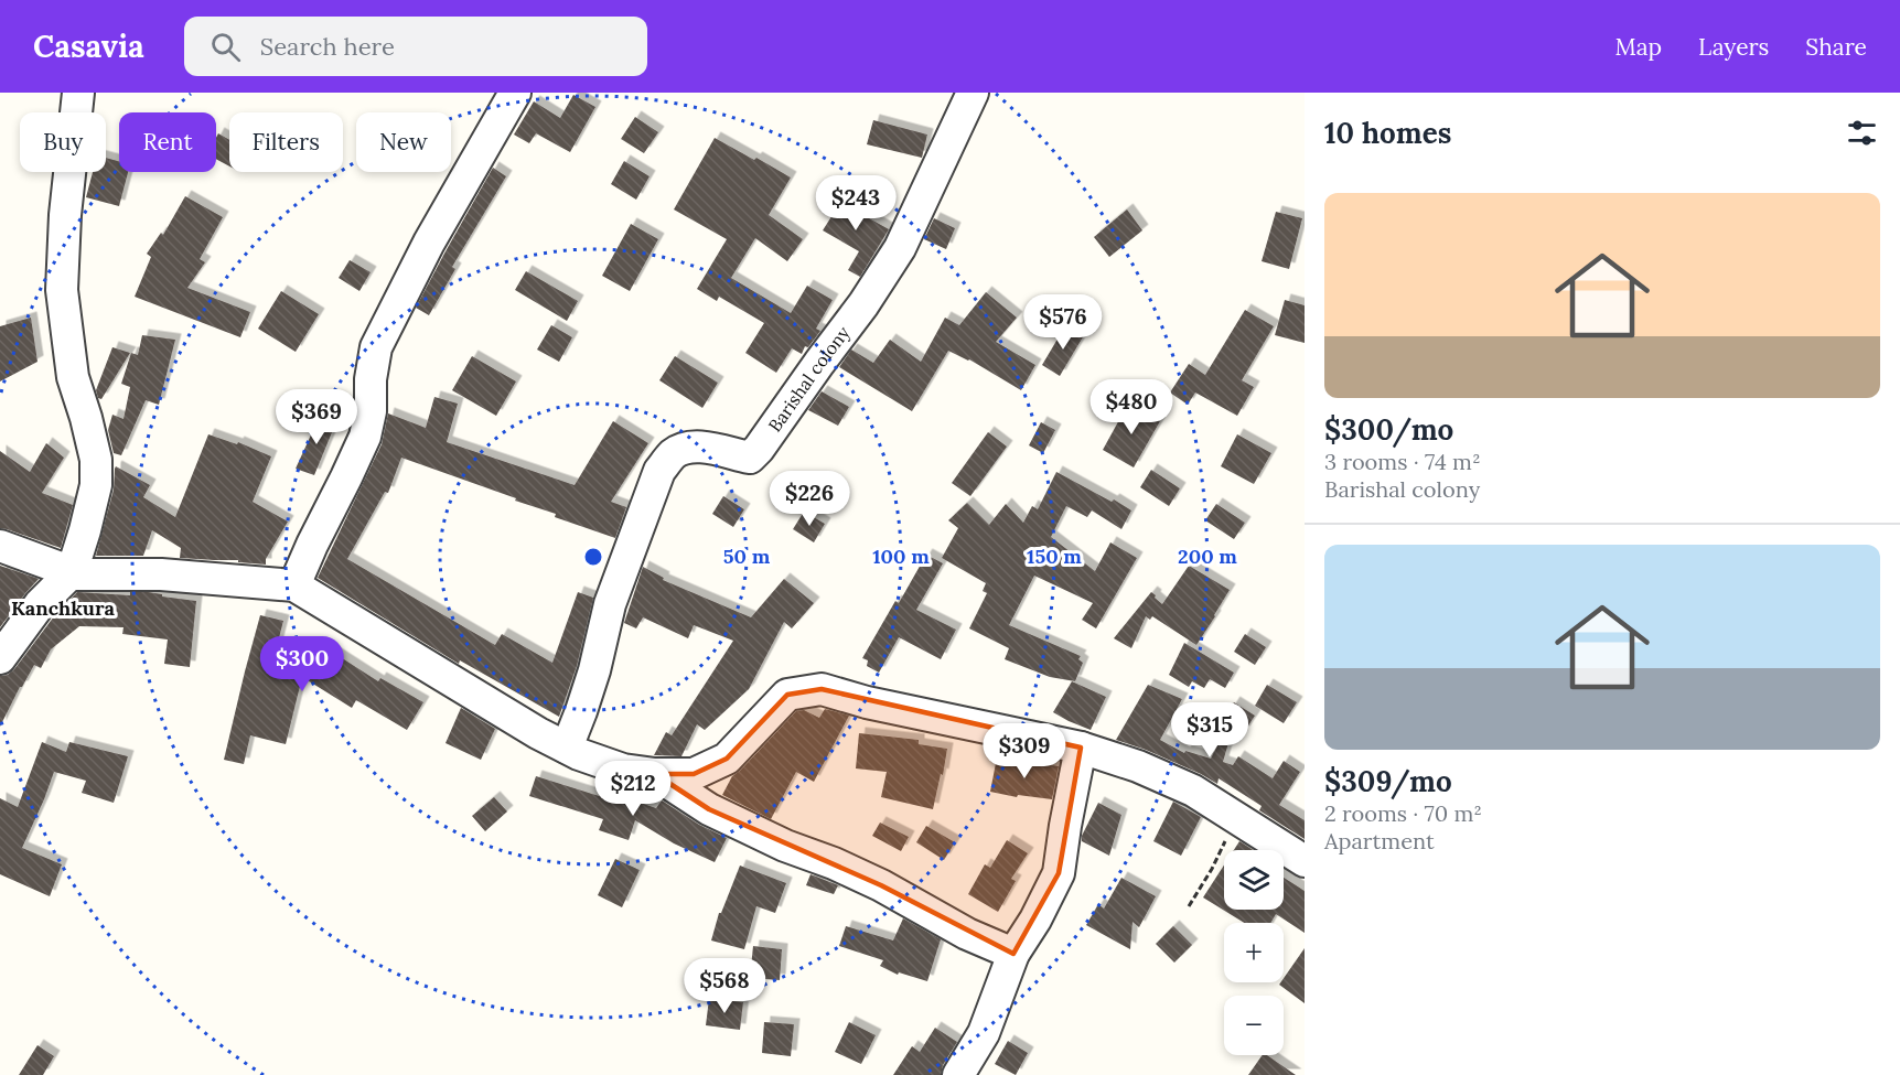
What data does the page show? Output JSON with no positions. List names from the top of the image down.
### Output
{
  "streets": {
    "street": ["Barishal colony"]
  },
  "districts": ["Kanchkura"],
  "page": {
    "header": "Casavia",
    "search": "Search here",
    "nav": ["Map", "Layers", "Share"],
    "heading": "10 homes",
    "chip": [
      "Buy",
      "Rent",
      "Filters",
      "New"
    ],
    "list": [
      {
        "name": "$300/mo",
        "note": "3 rooms · 74 m² · Barishal colony"
      },
      {
        "name": "$309/mo",
        "note": "2 rooms · 70 m² · Apartment"
      }
    ],
    "price": [
      "$243",
      "$576",
      "$480",
      "$369",
      "$226",
      "$300",
      "$315",
      "$309",
      "$212",
      "$568"
    ],
    "map_buttons": ["+", "−"]
  },
  "rings": [
    "50 m",
    "100 m",
    "150 m",
    "200 m"
  ]
}
